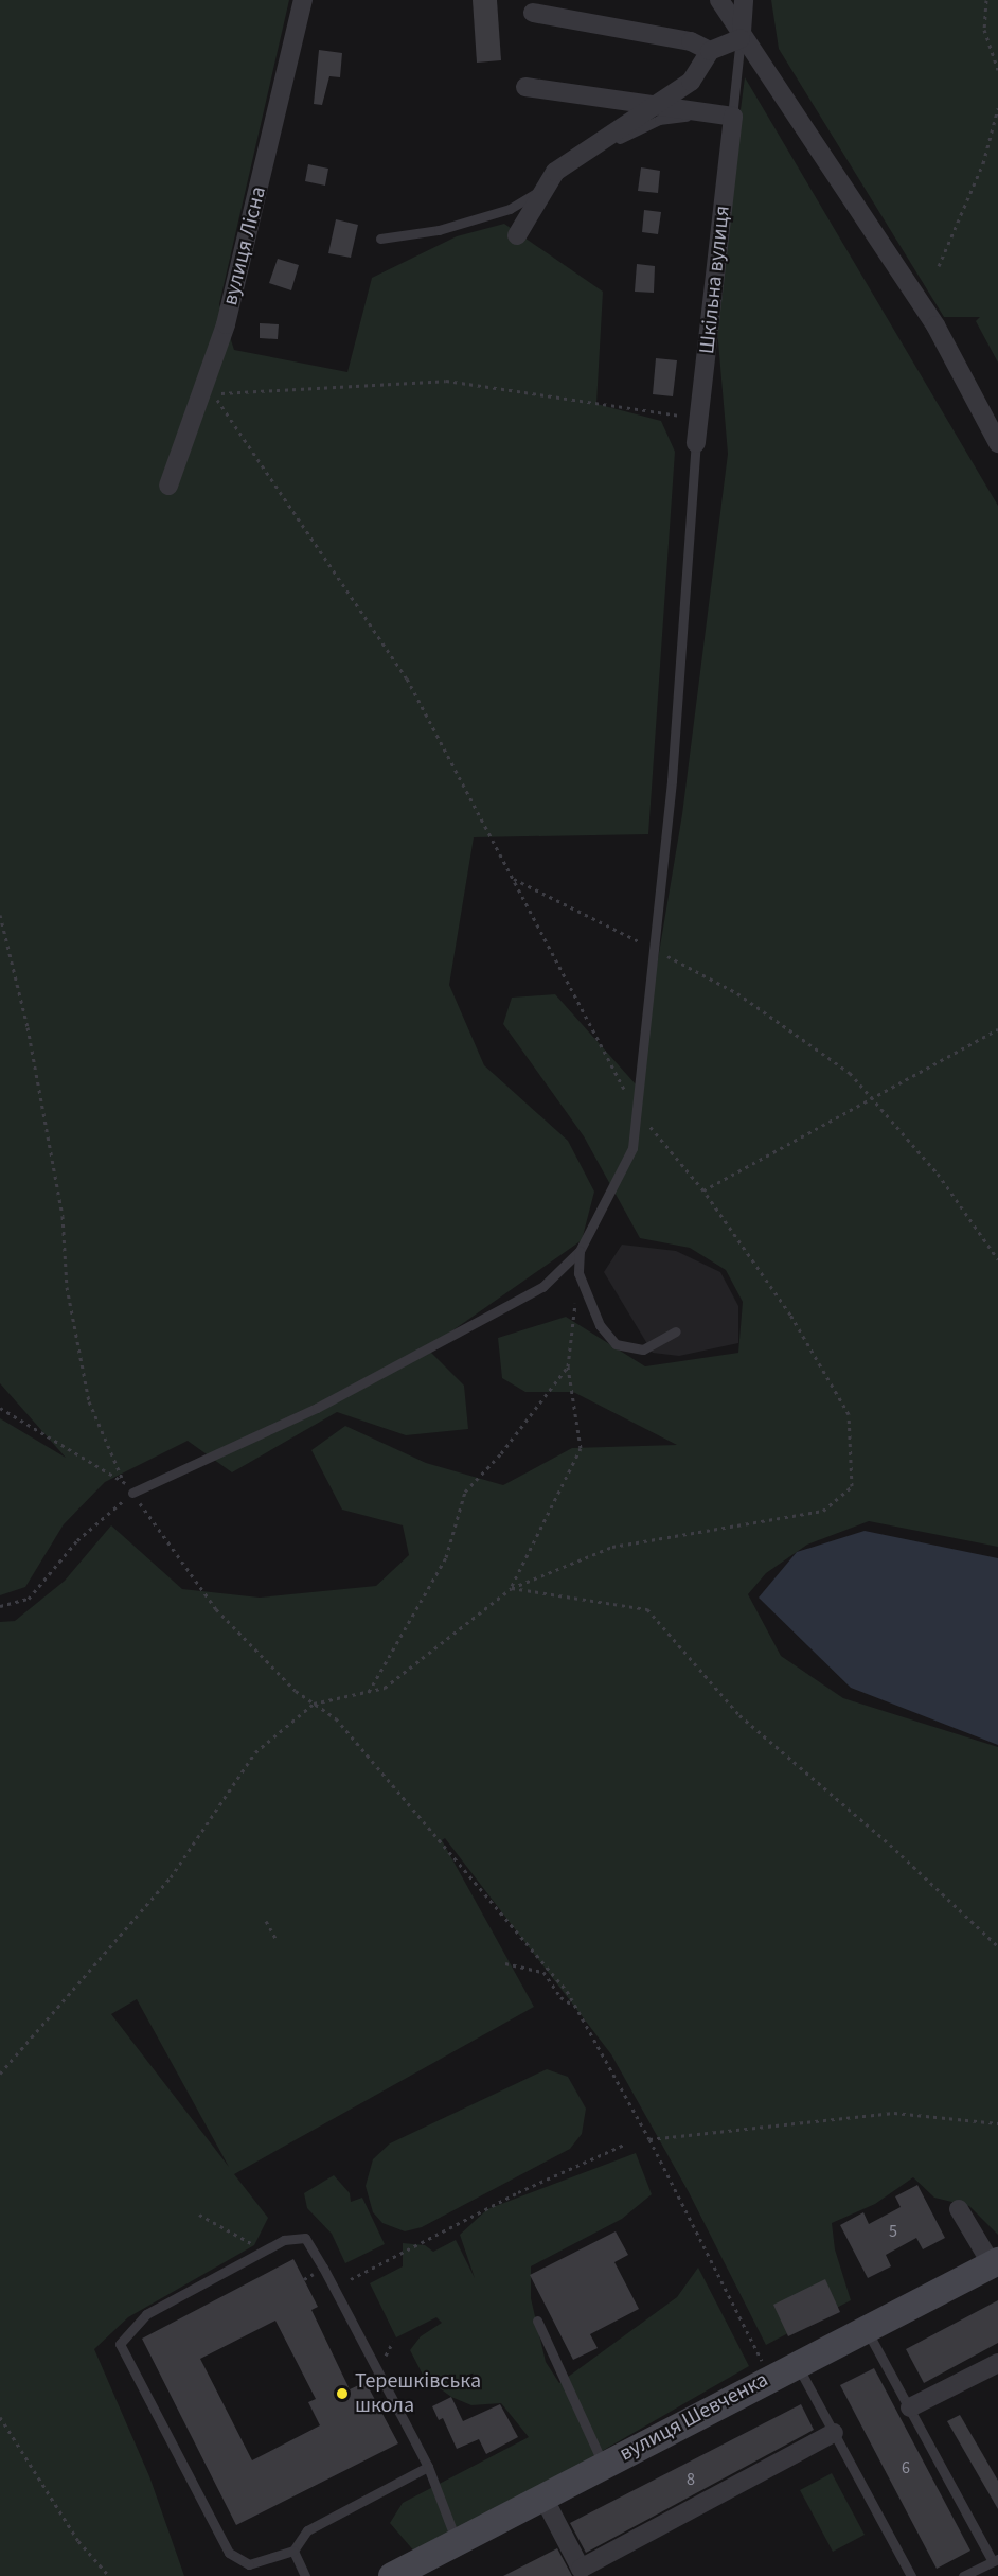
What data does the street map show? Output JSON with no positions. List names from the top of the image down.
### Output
{
  "streets": {
    "street": ["вулиця Лісна", "Шкільна вулиця", "вулиця Шевченка"]
  },
  "places": ["Терешківська школа"],
  "house_numbers": ["5", "6", "8"]
}
